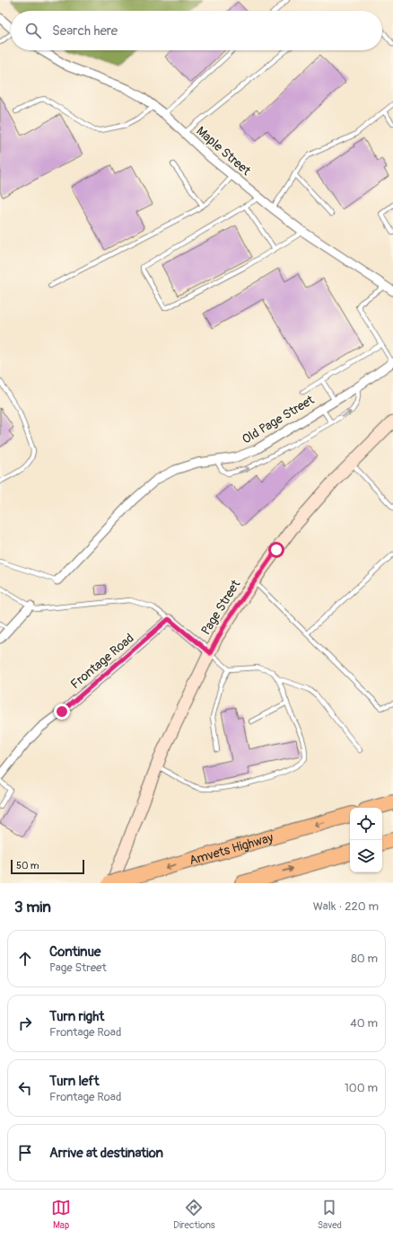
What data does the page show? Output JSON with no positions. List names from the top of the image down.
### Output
{
  "streets": {
    "highway": ["Amvets Highway"],
    "main road": ["Page Street"],
    "street": ["Maple Street", "Old Page Street", "Frontage Road"]
  },
  "crossings": [
    ["Page Street", "Amvets Highway"]
  ],
  "scale_bar": "50 m",
  "page": {
    "search": "Search here",
    "scale": "50 m",
    "heading": ["3 min", "Walk · 220 m"],
    "list": [
      ["Continue", "Page Street", "80 m"],
      ["Turn right", "Frontage Road", "40 m"],
      ["Turn left", "Frontage Road", "100 m"],
      "Arrive at destination"
    ],
    "nav": ["Map", "Directions", "Saved"]
  }
}
